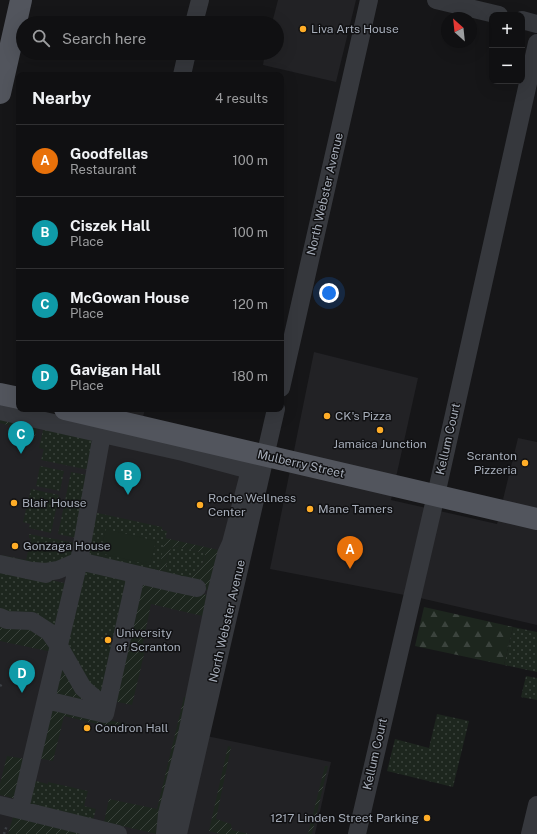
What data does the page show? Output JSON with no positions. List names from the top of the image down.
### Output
{
  "streets": {
    "main road": ["Mulberry Street"],
    "street": ["North Webster Avenue", "Kellum Court"]
  },
  "crossings": [
    ["North Webster Avenue", "Mulberry Street"],
    ["Kellum Court", "Mulberry Street"]
  ],
  "places": [
    "Liva Arts House",
    "CK's Pizza",
    "Jamaica Junction",
    "Scranton Pizzeria",
    "Blair House",
    "Roche Wellness Center",
    "Mane Tamers",
    "Gonzaga House",
    "University of Scranton",
    "Condron Hall",
    "1217 Linden Street Parking"
  ],
  "north": "top left",
  "page": {
    "map_buttons": ["+", "−"],
    "search": "Search here",
    "heading": ["Nearby", "4 results"],
    "list": [
      {
        "mark": "A",
        "name": "Goodfellas",
        "note": "Restaurant",
        "value": "100 m"
      },
      {
        "mark": "B",
        "name": "Ciszek Hall",
        "note": "Place",
        "value": "100 m"
      },
      {
        "mark": "C",
        "name": "McGowan House",
        "note": "Place",
        "value": "120 m"
      },
      {
        "mark": "D",
        "name": "Gavigan Hall",
        "note": "Place",
        "value": "180 m"
      }
    ],
    "pins": [
      "C",
      "B",
      "A",
      "D"
    ]
  }
}
